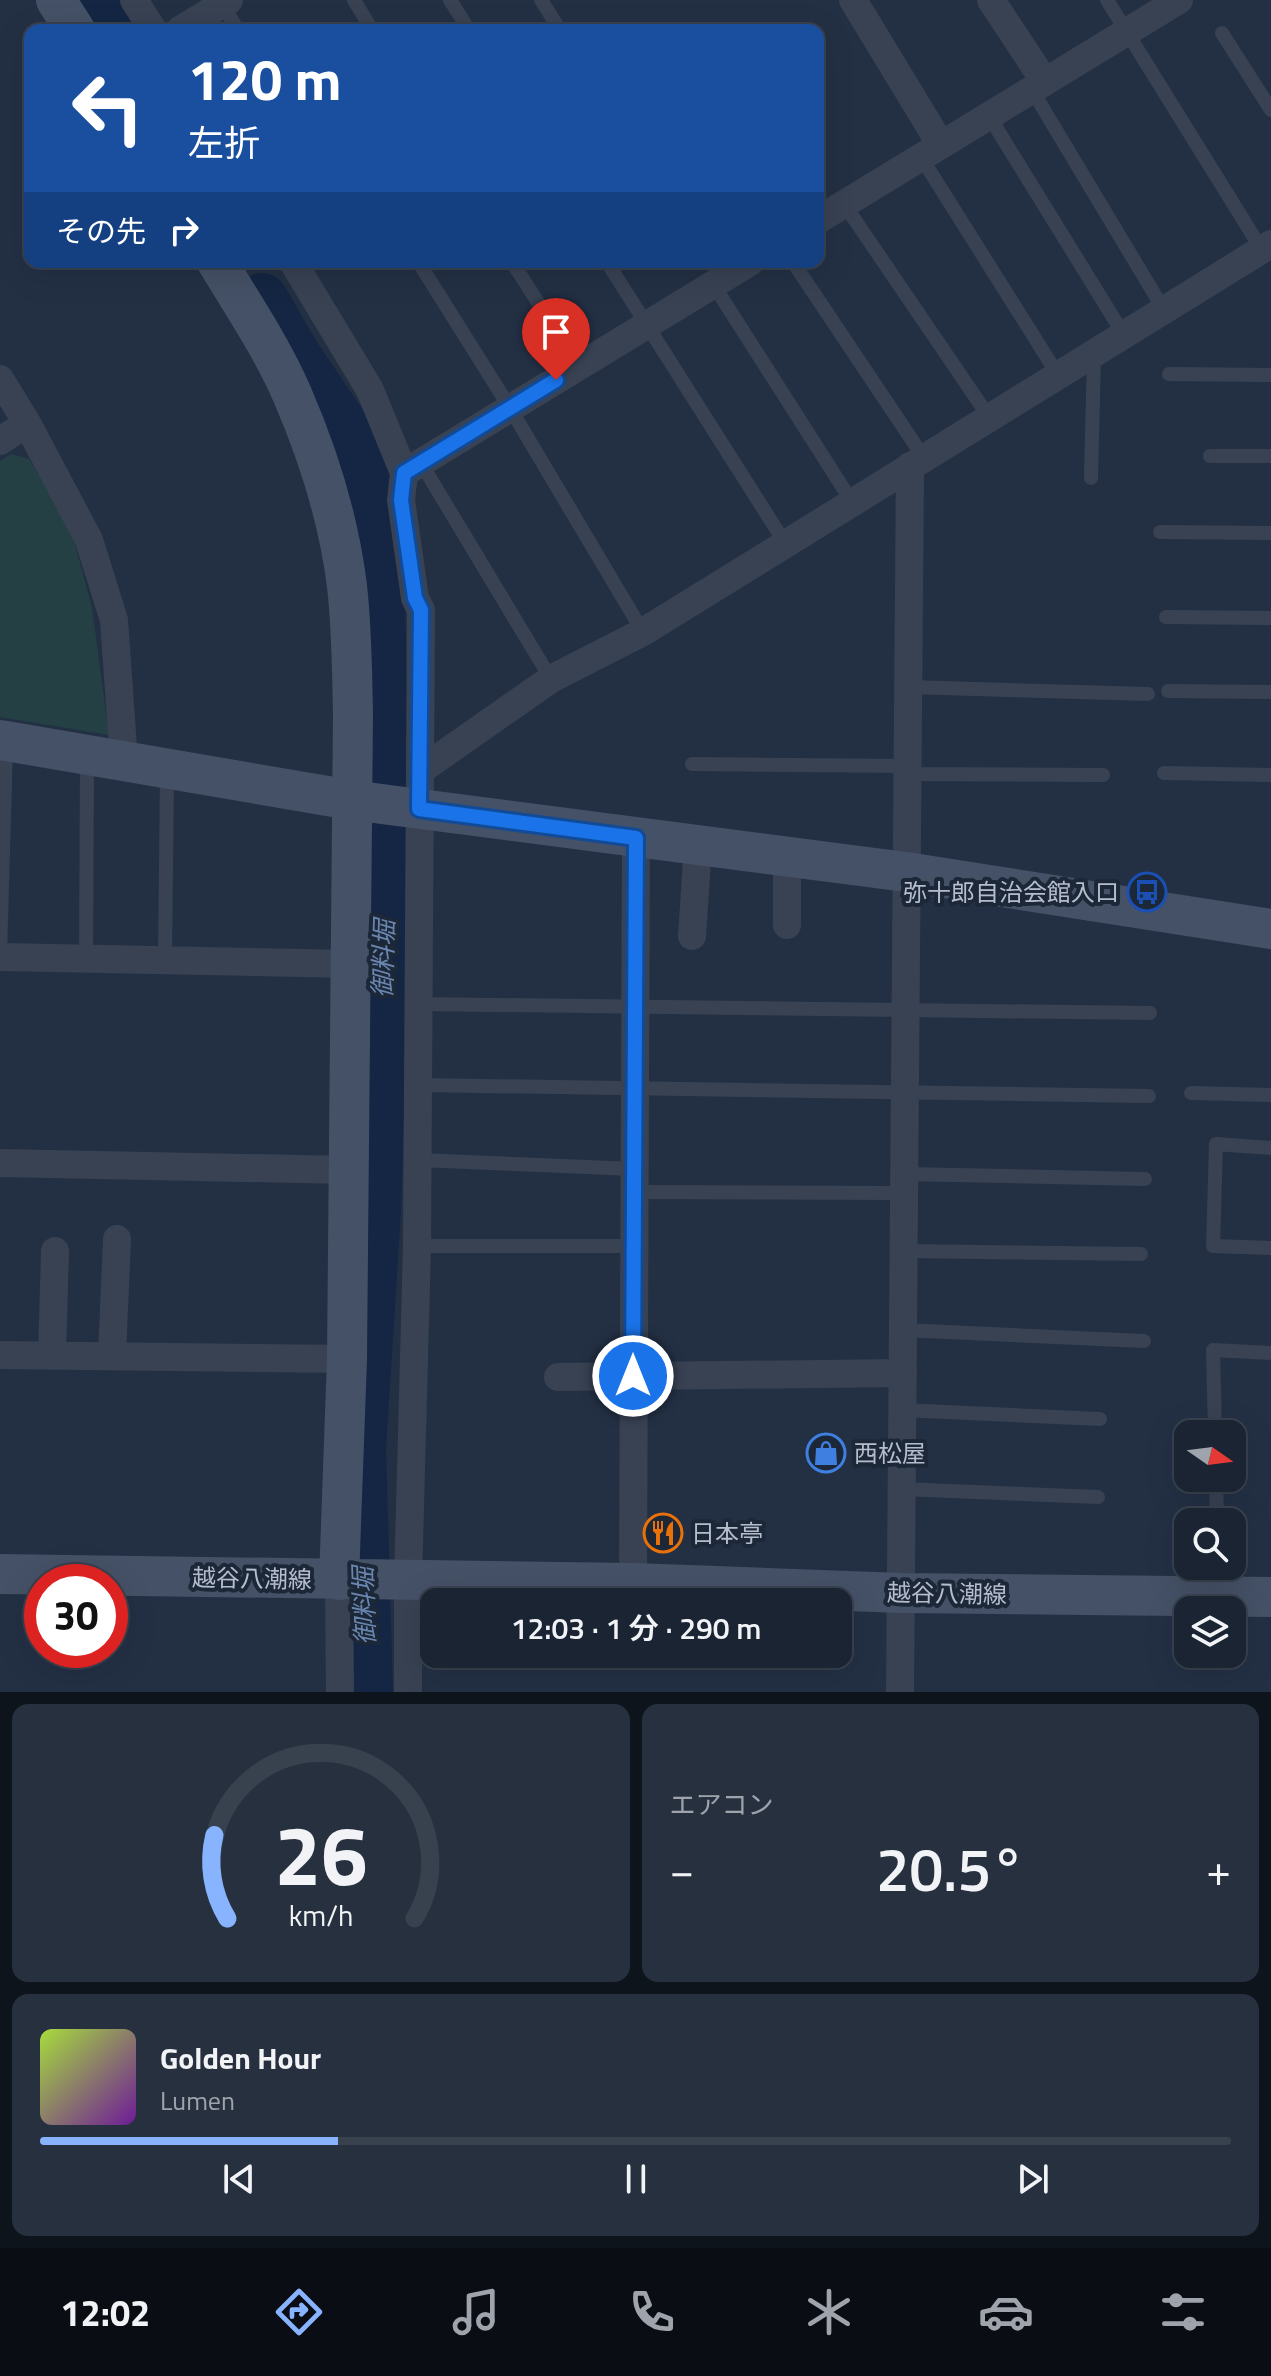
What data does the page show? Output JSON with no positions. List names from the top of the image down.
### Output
{
  "streets": {
    "street": ["越谷八潮線"]
  },
  "water": ["御料堀"],
  "places": {
    "bus stop": ["弥十郎自治会館入口"],
    "shop": ["西松屋"],
    "restaurant": ["日本亭"]
  },
  "north": "right",
  "page": {
    "turn": ["120 m", "左折"],
    "then": "その先",
    "limit": "30",
    "trip": "12:03 · 1 分 · 290 m",
    "tile": "エアコン",
    "heat": ["−", "20.5°", "+"],
    "song": ["Golden Hour", "Lumen"],
    "tabs": "12:02",
    "gauge": ["26", "km/h"]
  }
}
